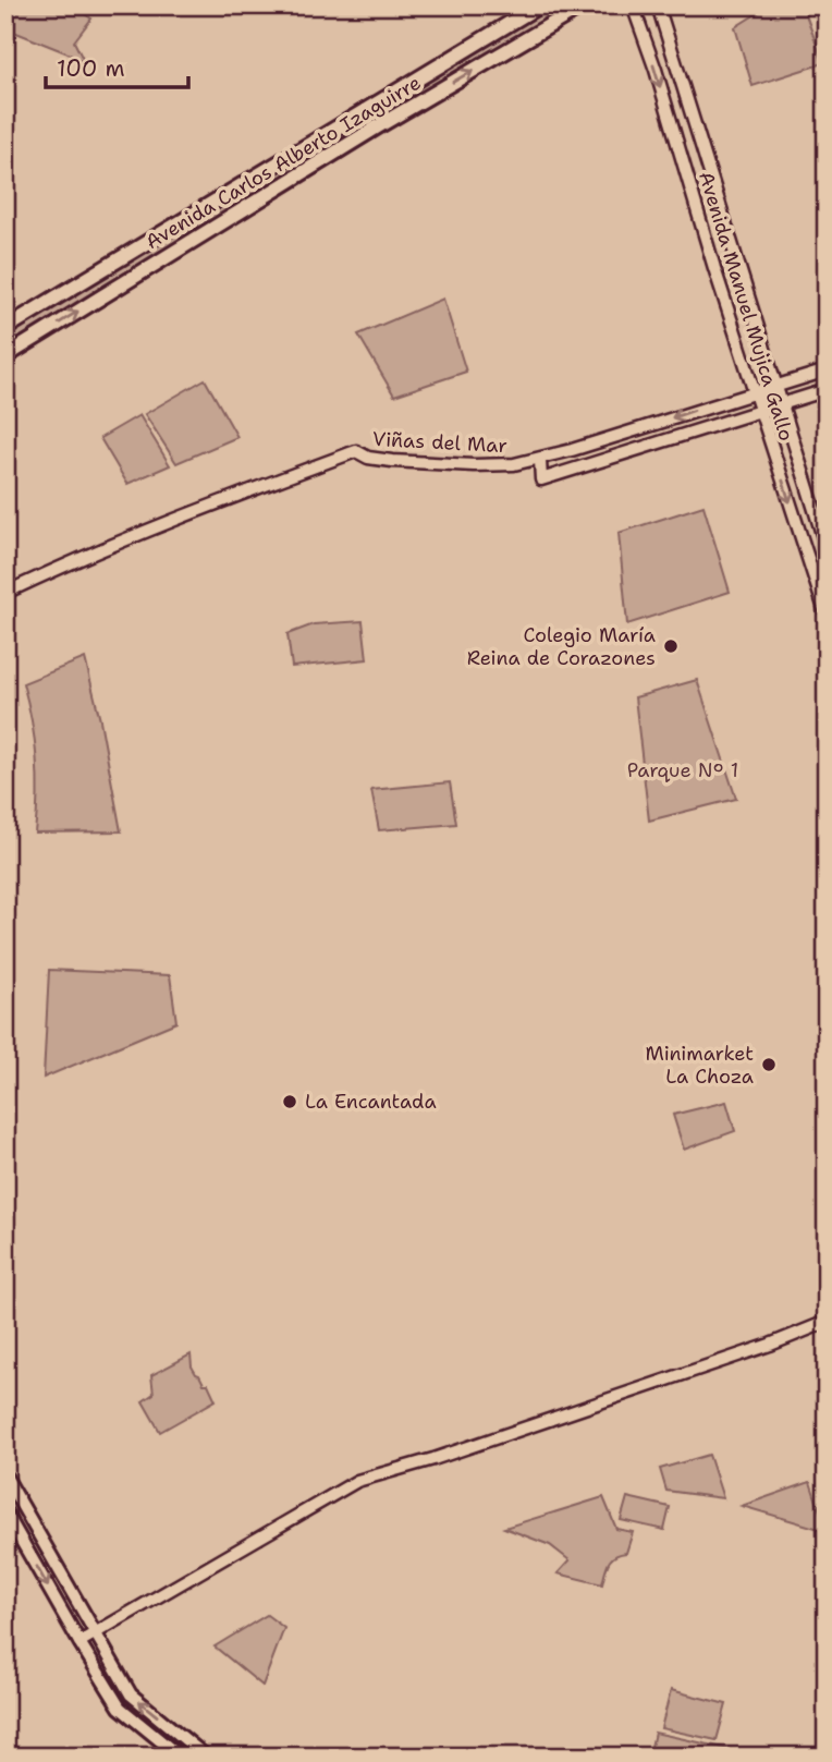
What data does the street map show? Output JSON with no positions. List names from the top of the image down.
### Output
{
  "streets": {
    "main road": ["Avenida Carlos Alberto Izaguirre"],
    "street": ["Avenida Manuel Mujica Gallo", "Viñas del Mar"]
  },
  "crossings": [
    ["Avenida Manuel Mujica Gallo", "Viñas del Mar"]
  ],
  "parks": ["Parque N° 1"],
  "places": ["Colegio María Reina de Corazones", "Minimarket La Choza", "La Encantada"],
  "scale_bar": "100 m"
}
